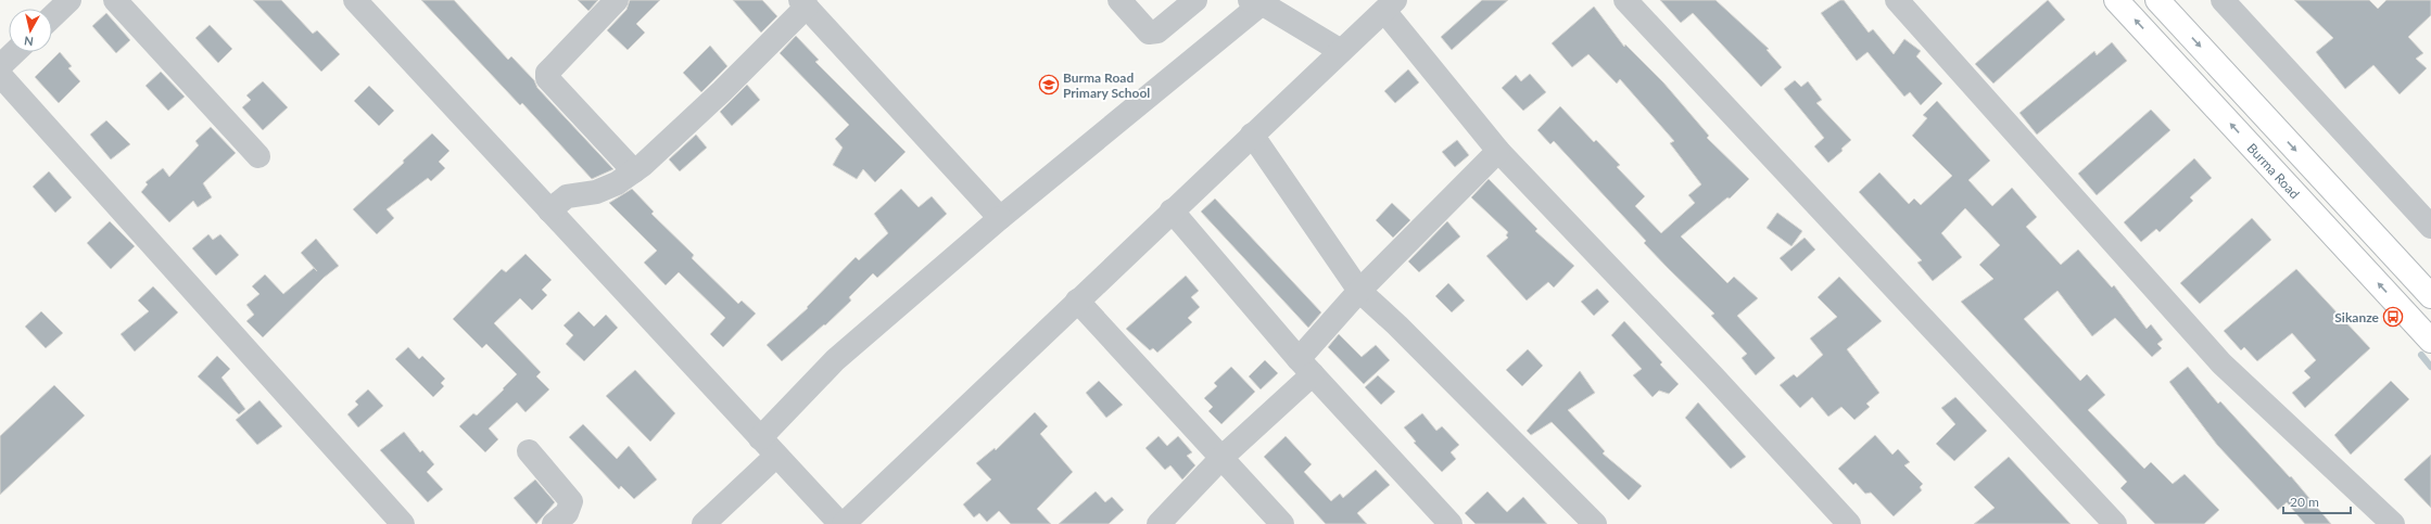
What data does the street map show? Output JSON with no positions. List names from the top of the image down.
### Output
{
  "streets": {
    "main road": ["Burma Road"]
  },
  "places": {
    "school or university": ["Burma Road Primary School"],
    "bus stop": ["Sikanze"]
  },
  "scale_bar": "20 m",
  "north": "bottom"
}
